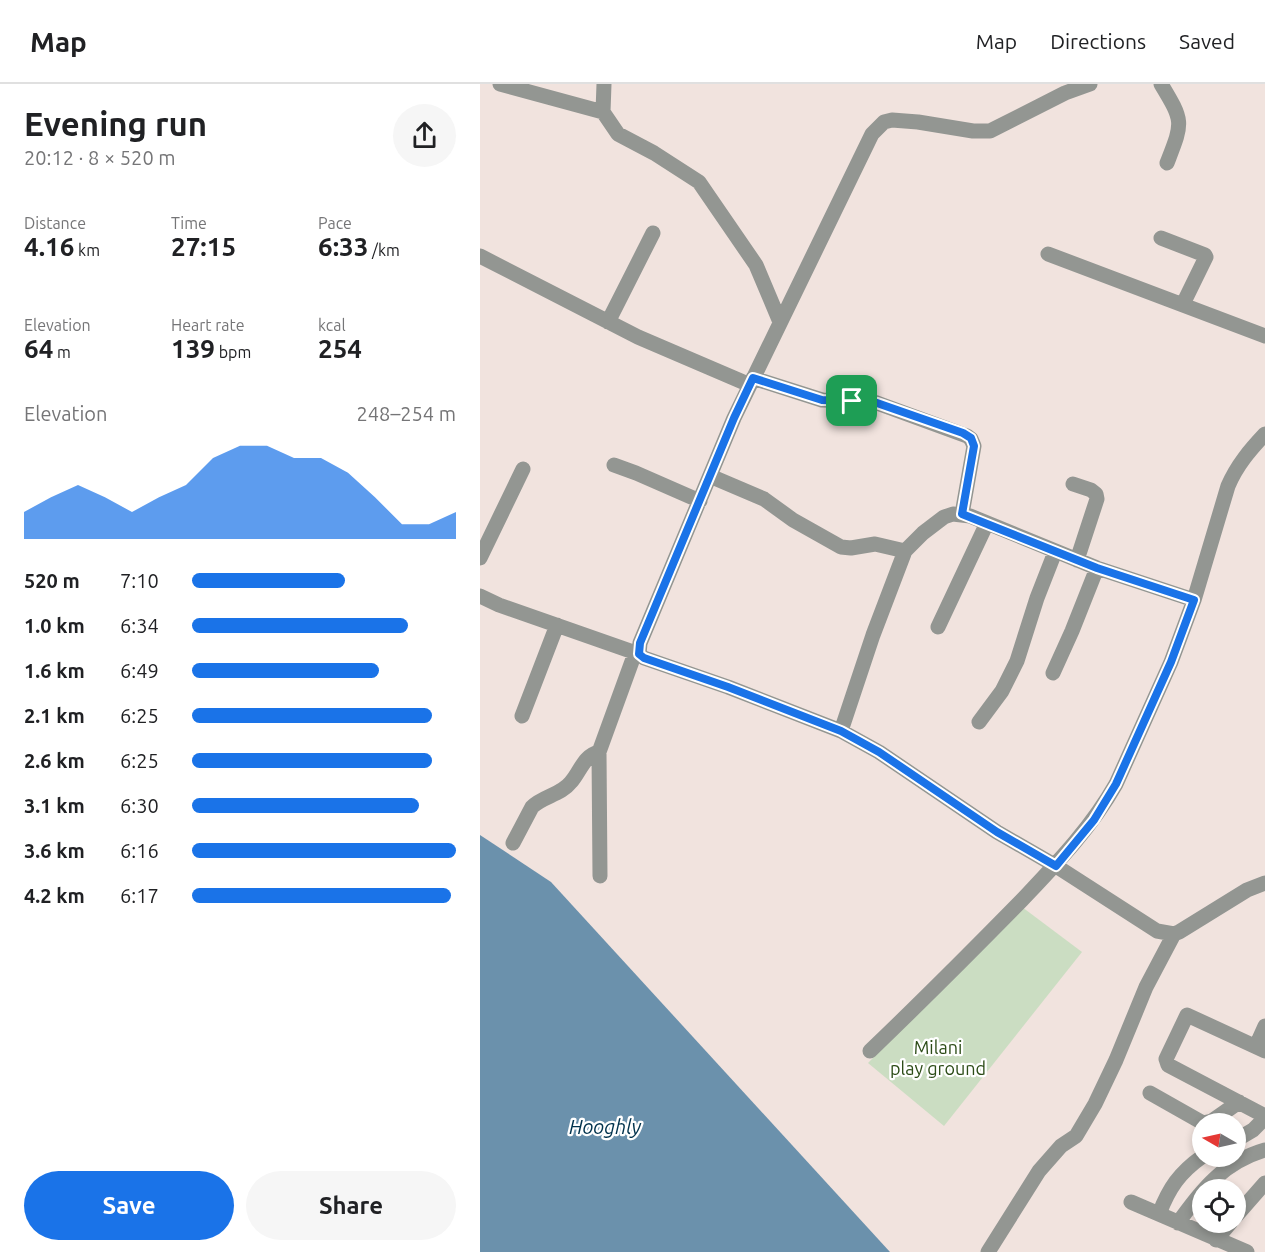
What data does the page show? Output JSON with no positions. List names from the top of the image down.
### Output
{
  "water": ["Hooghly"],
  "parks": ["Milani play ground"],
  "north": "left",
  "page": {
    "header": "Map",
    "nav": ["Map", "Directions", "Saved"],
    "heading": ["Evening run", "20:12 · 8 × 520 m"],
    "stats": [
      ["Distance", "4.16 km"],
      ["Time", "27:15"],
      ["Pace", "6:33 /km"],
      ["Elevation", "64 m"],
      ["Heart rate", "139 bpm"],
      ["kcal", "254"]
    ],
    "chart": ["Elevation", "248–254 m"],
    "list": [
      {
        "name": "520 m",
        "note": "7:10"
      },
      {
        "name": "1.0 km",
        "note": "6:34"
      },
      {
        "name": "1.6 km",
        "note": "6:49"
      },
      {
        "name": "2.1 km",
        "note": "6:25"
      },
      {
        "name": "2.6 km",
        "note": "6:25"
      },
      {
        "name": "3.1 km",
        "note": "6:30"
      },
      {
        "name": "3.6 km",
        "note": "6:16"
      },
      {
        "name": "4.2 km",
        "note": "6:17"
      }
    ],
    "buttons": ["Save", "Share"]
  }
}
